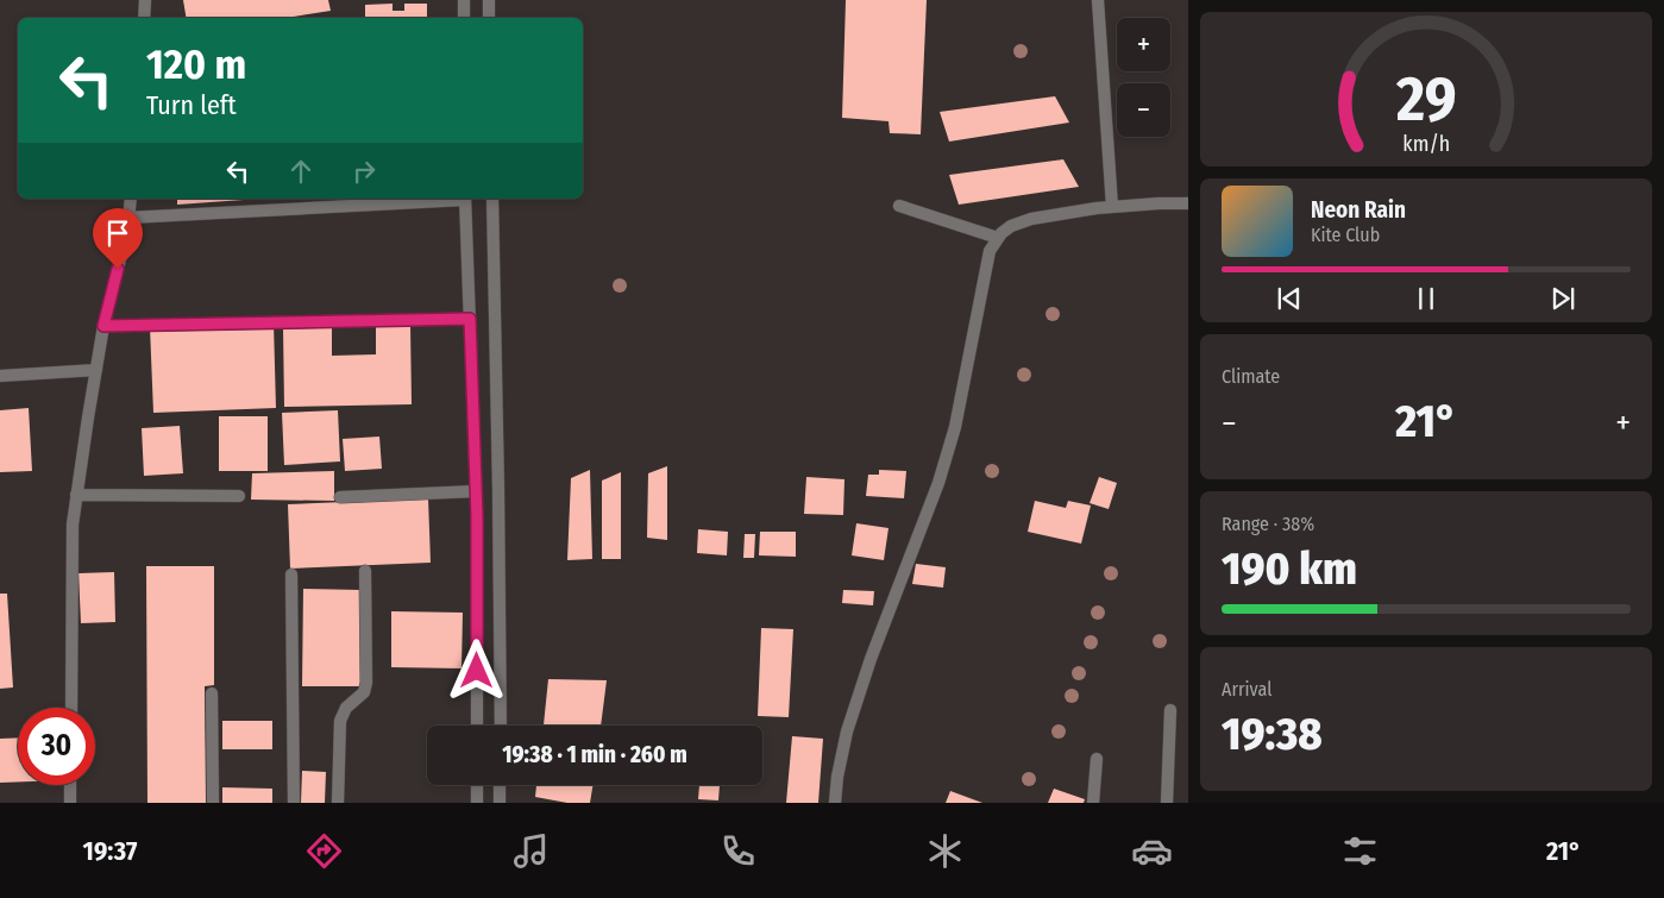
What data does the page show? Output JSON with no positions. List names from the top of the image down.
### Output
{
  "page": {
    "map_buttons": ["+", "−"],
    "turn": ["120 m", "Turn left"],
    "song": ["Neon Rain", "Kite Club"],
    "tile": [
      "Climate",
      ["Range · 38%", "190 km"],
      ["Arrival", "19:38"]
    ],
    "heat": ["−", "21°", "+"],
    "limit": "30",
    "trip": "19:38 · 1 min · 260 m",
    "tabs": ["19:37", "21°"],
    "gauge": ["29", "km/h"]
  }
}
